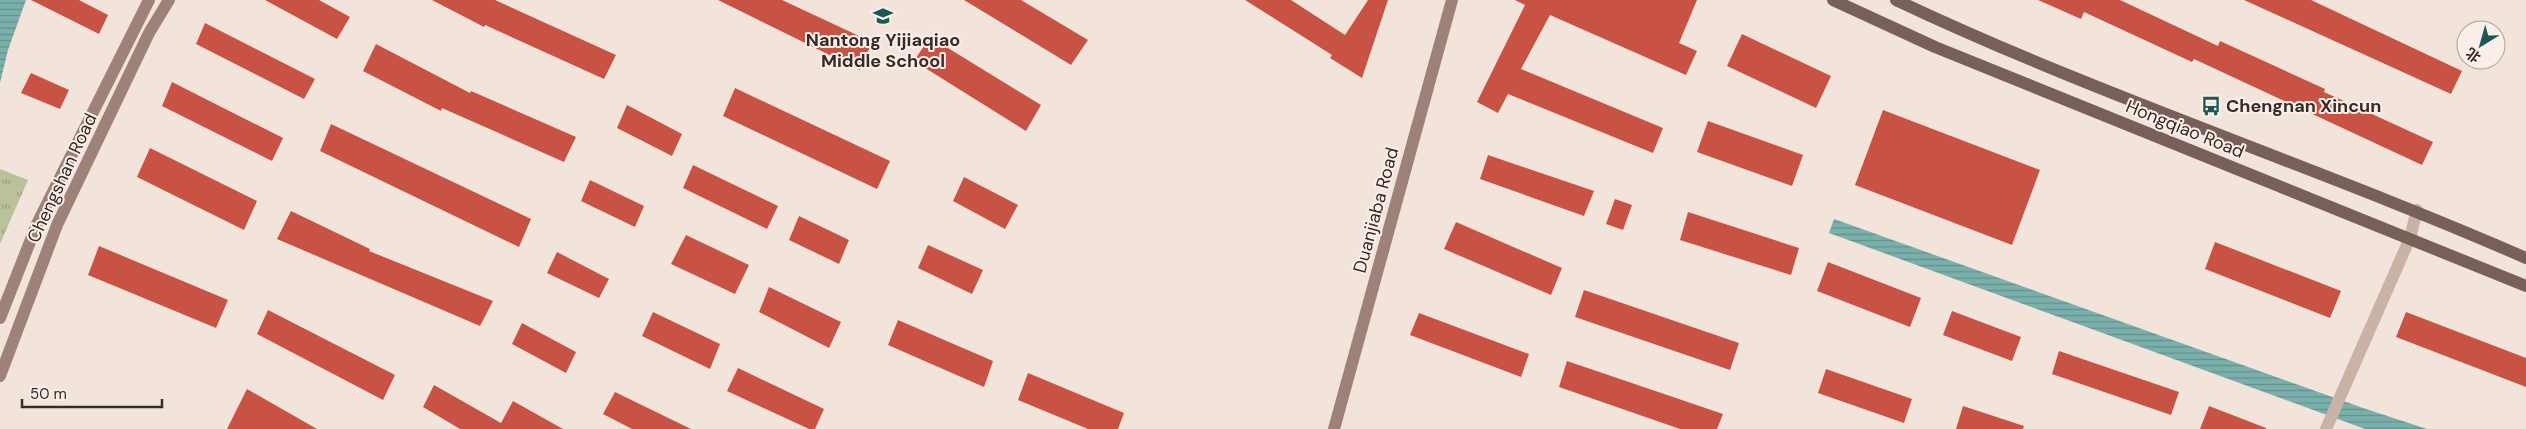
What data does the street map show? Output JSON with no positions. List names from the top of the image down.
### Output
{
  "streets": {
    "main road": ["Hongqiao Road", "Chengshan Road", "Duanjiaba Road"]
  },
  "places": {
    "school or university": ["Nantong Yijiaqiao Middle School"],
    "bus stop": ["Chengnan Xincun"]
  },
  "scale_bar": "50 m",
  "north": "bottom left"
}
